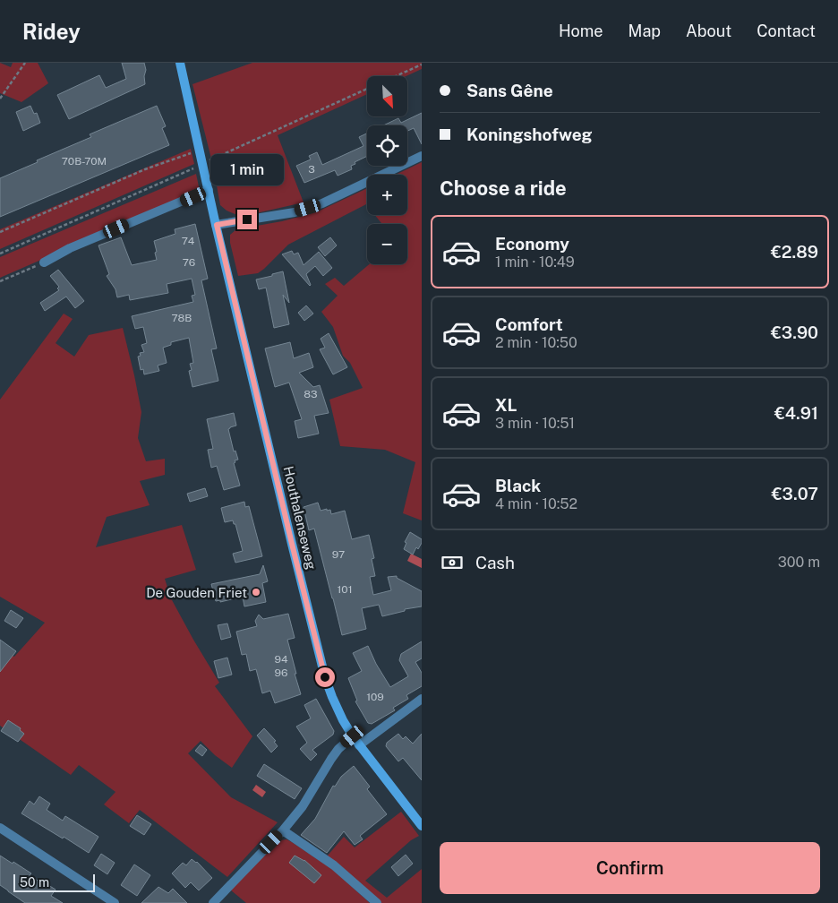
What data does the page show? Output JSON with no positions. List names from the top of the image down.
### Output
{
  "streets": {
    "street": ["Houthalenseweg"]
  },
  "places": ["De Gouden Friet"],
  "house_numbers": [
    "70B-70M",
    "3",
    "74",
    "76",
    "78B",
    "83",
    "97",
    "101",
    "94",
    "96",
    "109"
  ],
  "scale_bar": "50 m",
  "north": "bottom right",
  "page": {
    "header": "Ridey",
    "nav": [
      "Home",
      "Map",
      "About",
      "Contact"
    ],
    "banner": ["Sans Gêne", "Koningshofweg"],
    "map_buttons": ["+", "−"],
    "bubble": "1 min",
    "heading": "Choose a ride",
    "list": [
      {
        "name": "Economy",
        "note": "1 min · 10:49",
        "value": "€2.89"
      },
      {
        "name": "Comfort",
        "note": "2 min · 10:50",
        "value": "€3.90"
      },
      {
        "name": "XL",
        "note": "3 min · 10:51",
        "value": "€4.91"
      },
      {
        "name": "Black",
        "note": "4 min · 10:52",
        "value": "€3.07"
      }
    ],
    "pay": ["Cash", "300 m"],
    "buttons": "Confirm",
    "scale": "50 m"
  }
}
